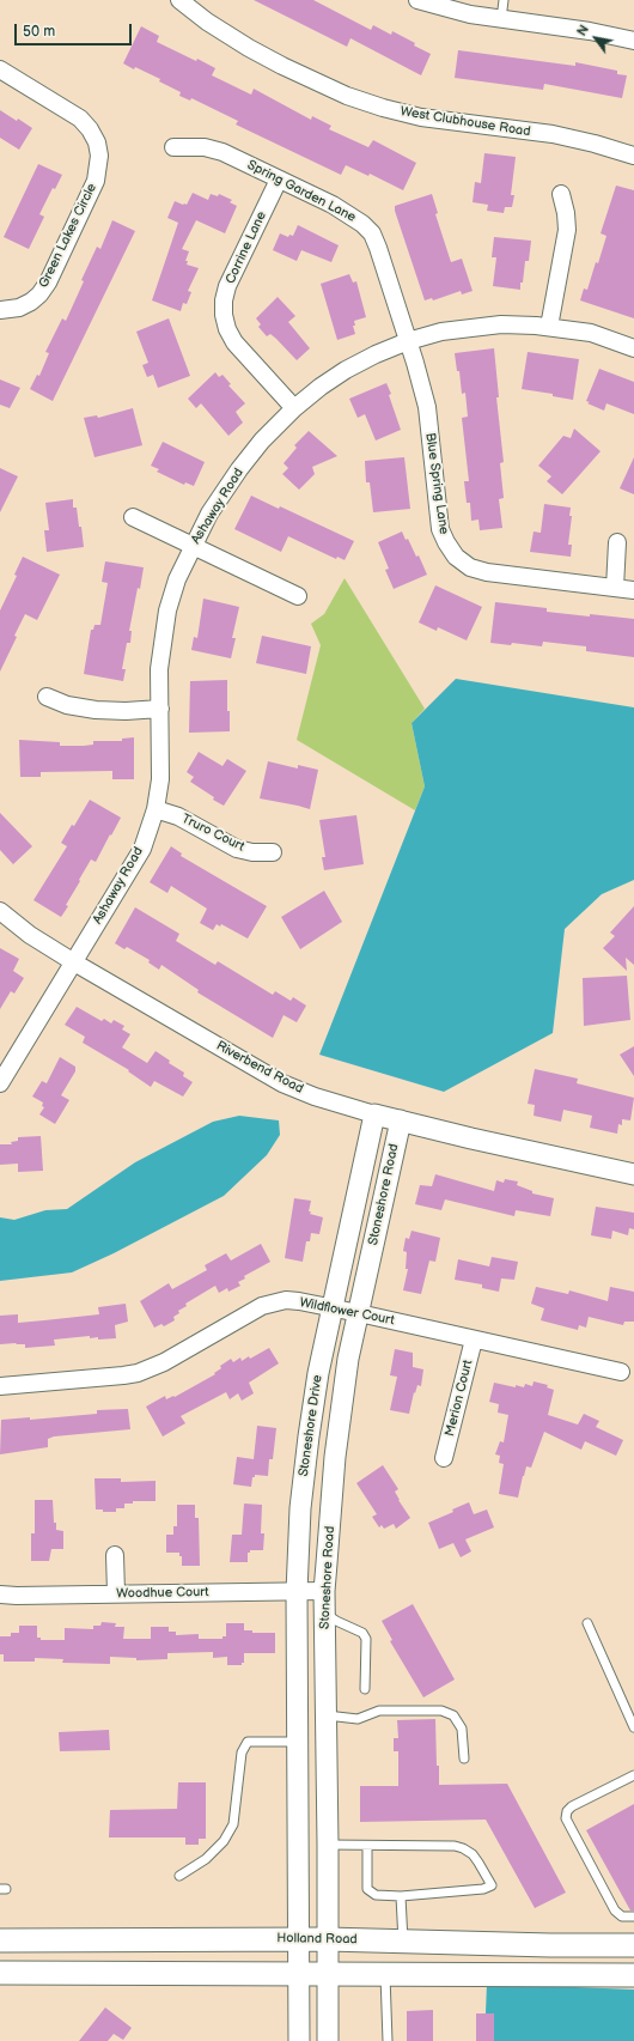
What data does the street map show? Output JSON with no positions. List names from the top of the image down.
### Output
{
  "streets": {
    "main road": ["Holland Road"],
    "street": [
      "West Clubhouse Road",
      "Spring Garden Lane",
      "Green Lakes Circle",
      "Corrine Lane",
      "Blue Spring Lane",
      "Ashaway Road",
      "Truro Court",
      "Riverbend Road",
      "Stoneshore Road",
      "Wildflower Court",
      "Merion Court",
      "Stoneshore Drive",
      "Woodhue Court"
    ]
  },
  "crossings": [
    ["Spring Garden Lane", "Corrine Lane"],
    ["Spring Garden Lane", "Blue Spring Lane"],
    ["Spring Garden Lane", "Ashaway Road"],
    ["Corrine Lane", "Ashaway Road"],
    ["Blue Spring Lane", "Ashaway Road"],
    ["Ashaway Road", "Truro Court"],
    ["Ashaway Road", "Riverbend Road"],
    ["Riverbend Road", "Stoneshore Road"],
    ["Riverbend Road", "Stoneshore Drive"],
    ["Stoneshore Road", "Wildflower Court"],
    ["Stoneshore Road", "Woodhue Court"],
    ["Stoneshore Road", "Holland Road"],
    ["Wildflower Court", "Merion Court"],
    ["Wildflower Court", "Stoneshore Drive"],
    ["Stoneshore Drive", "Woodhue Court"]
  ],
  "scale_bar": "50 m",
  "north": "top left"
}
